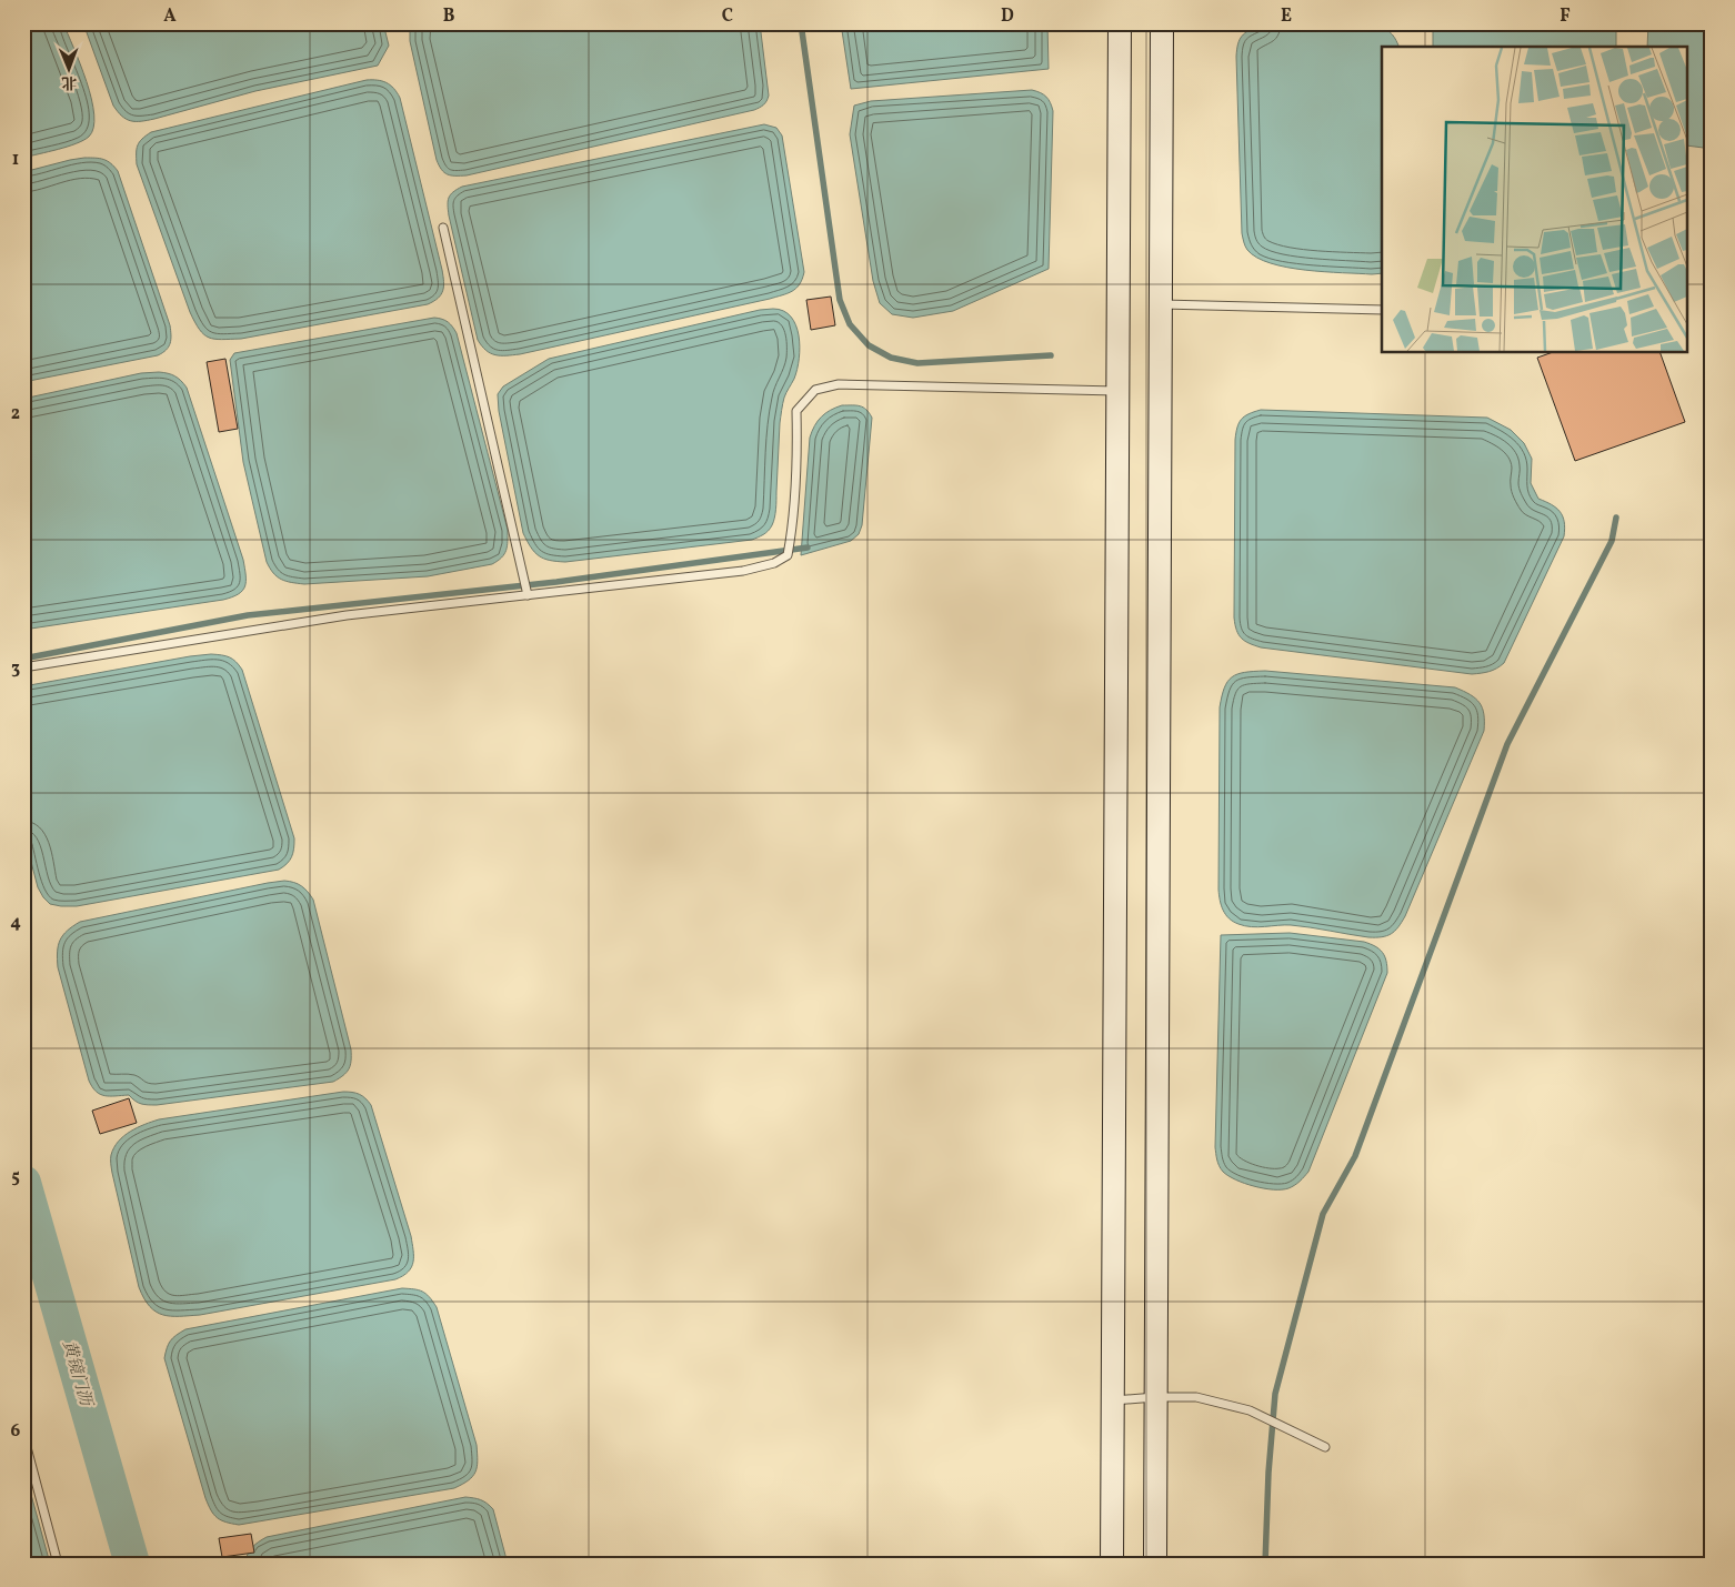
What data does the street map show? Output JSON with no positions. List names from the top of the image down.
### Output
{
  "water": ["黄镜门沥"],
  "north": "bottom",
  "grid": {
    "columns": [
      "A",
      "B",
      "C",
      "D",
      "E",
      "F"
    ],
    "rows": [
      "1",
      "2",
      "3",
      "4",
      "5",
      "6"
    ]
  }
}
